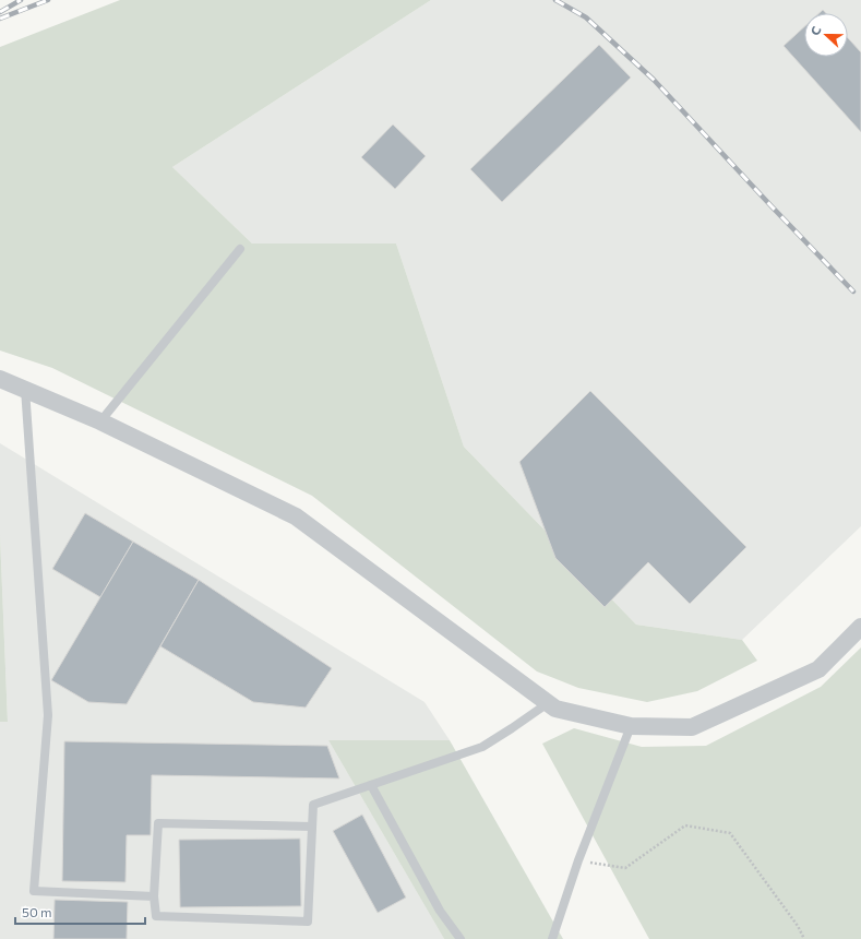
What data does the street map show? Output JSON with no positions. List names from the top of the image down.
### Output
{
  "scale_bar": "50 m",
  "north": "left"
}
